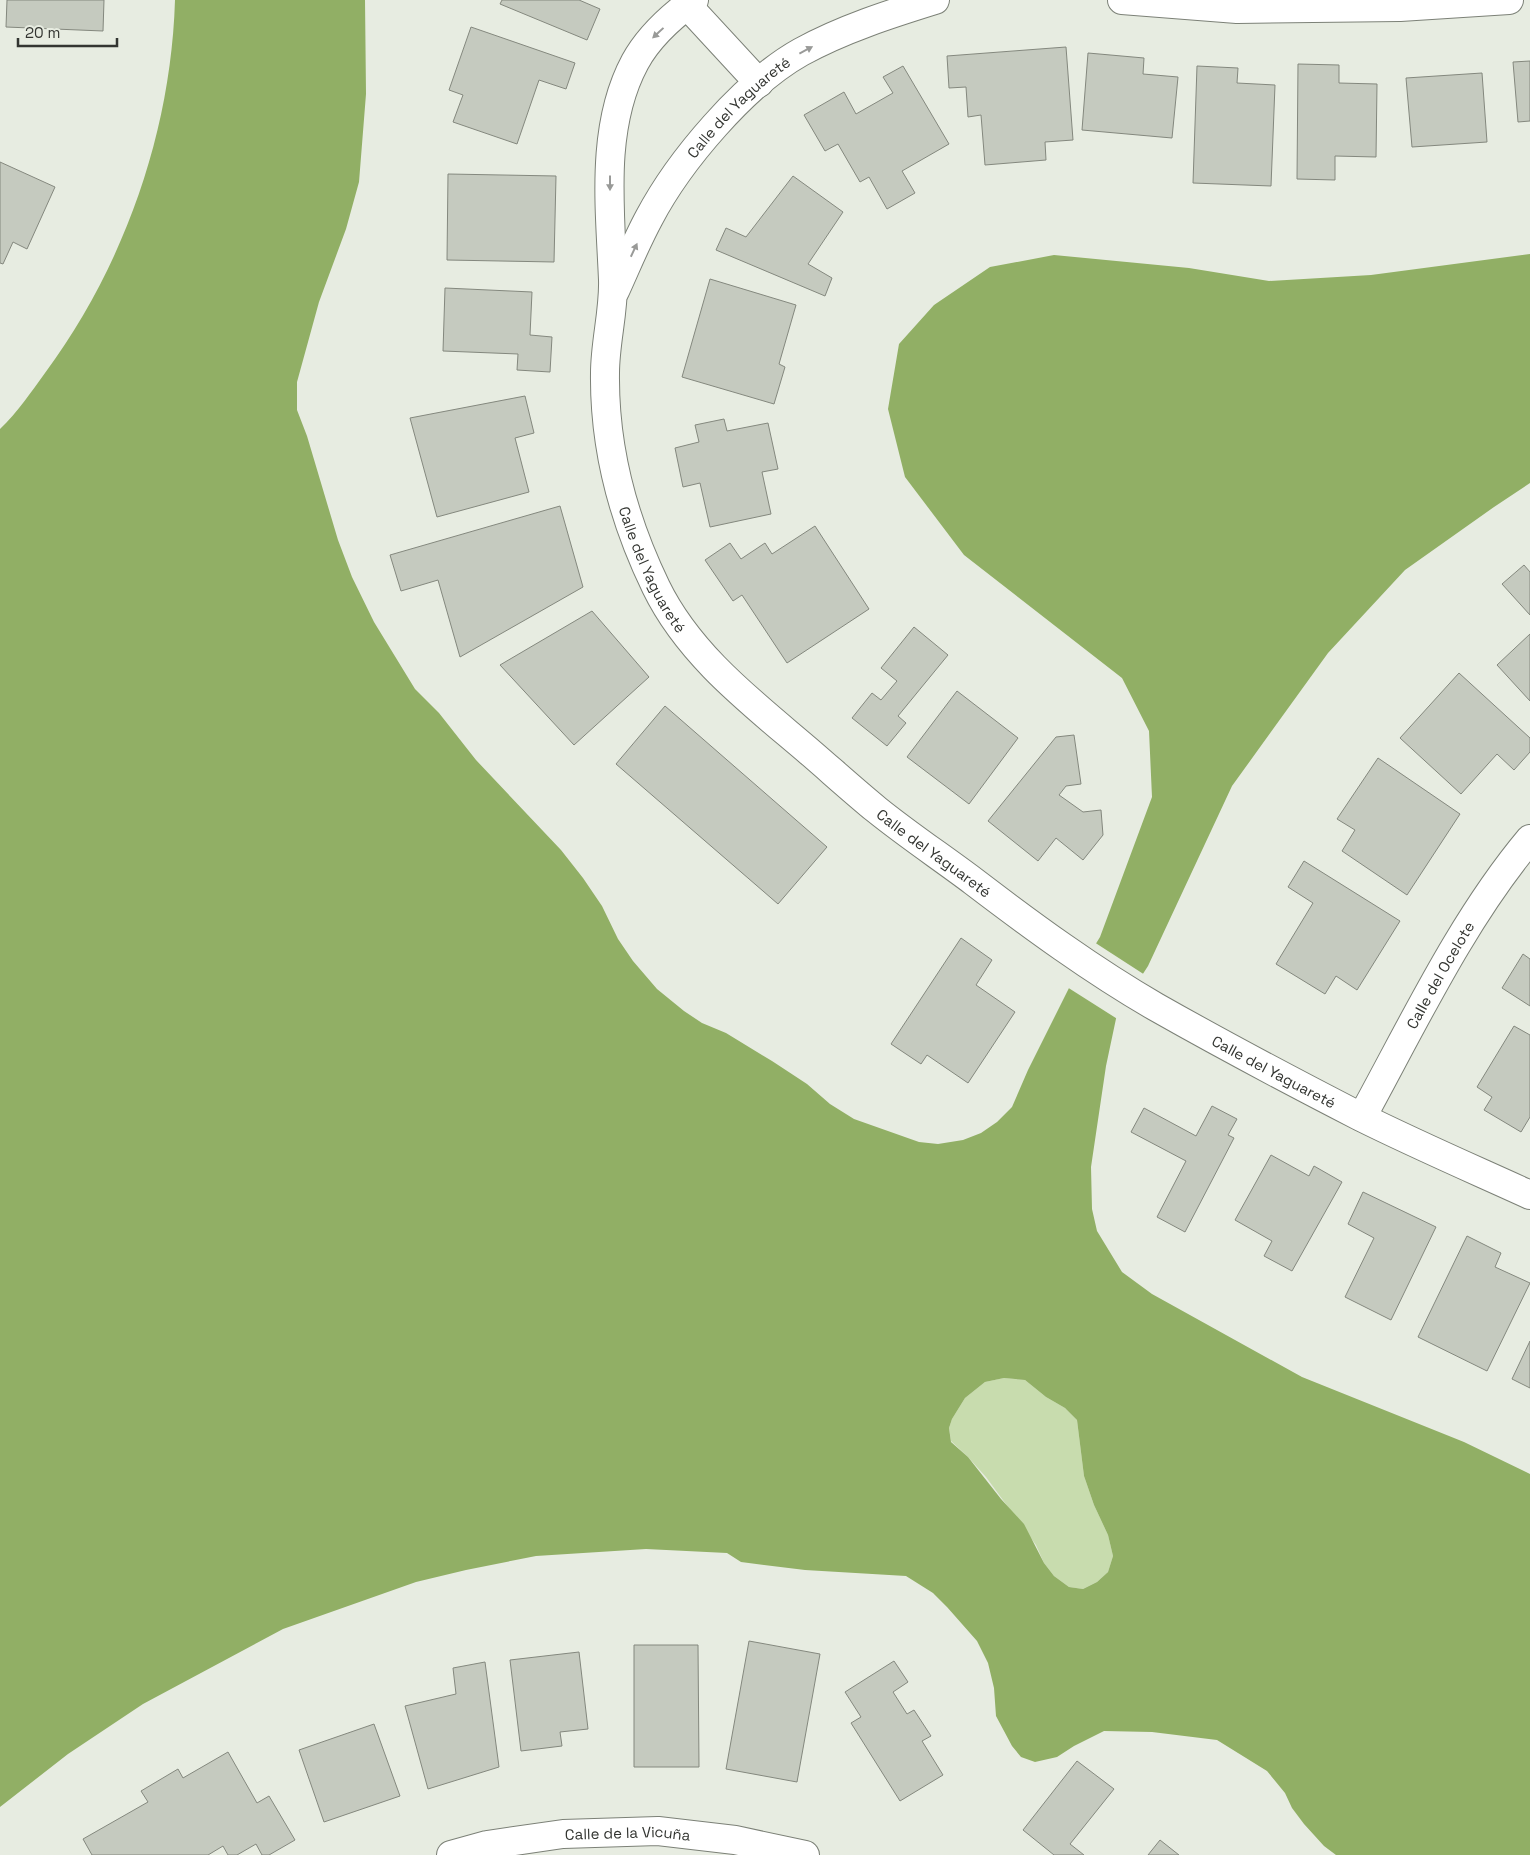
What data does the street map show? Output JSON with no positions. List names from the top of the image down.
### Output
{
  "streets": {
    "street": ["Calle del Yaguareté", "Calle del Ocelote", "Calle de la Vicuña"]
  },
  "crossings": [
    ["Calle del Yaguareté", "Calle del Ocelote"]
  ],
  "scale_bar": "20 m"
}
